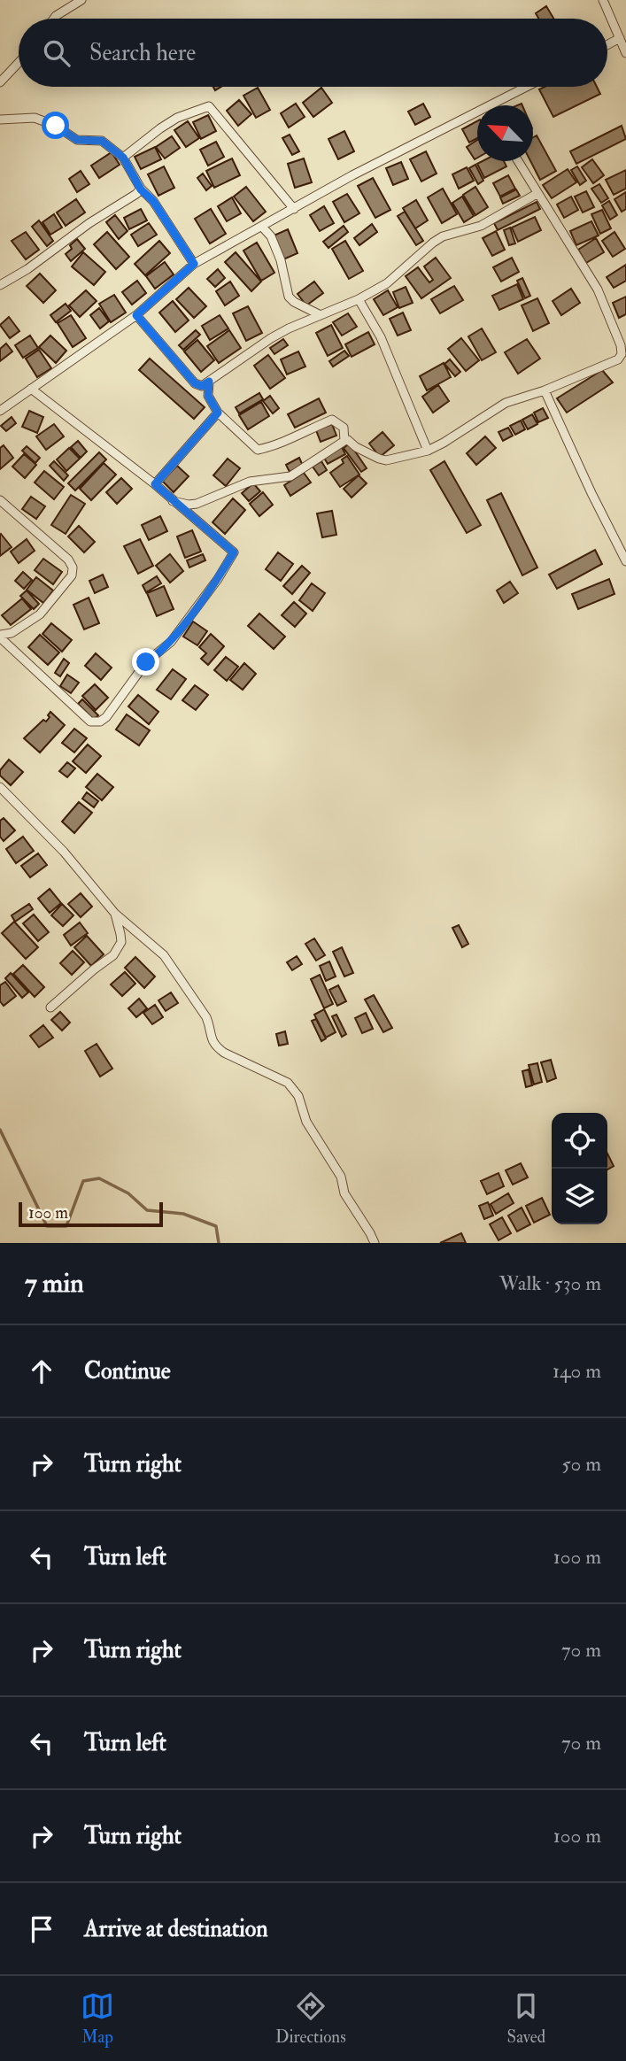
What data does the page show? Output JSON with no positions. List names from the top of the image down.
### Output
{
  "scale_bar": "100 m",
  "north": "top left",
  "page": {
    "search": "Search here",
    "scale": "100 m",
    "heading": ["7 min", "Walk · 530 m"],
    "list": [
      ["Continue", "140 m"],
      ["Turn right", "50 m"],
      ["Turn left", "100 m"],
      ["Turn right", "70 m"],
      ["Turn left", "70 m"],
      ["Turn right", "100 m"],
      "Arrive at destination"
    ],
    "nav": ["Map", "Directions", "Saved"]
  }
}
